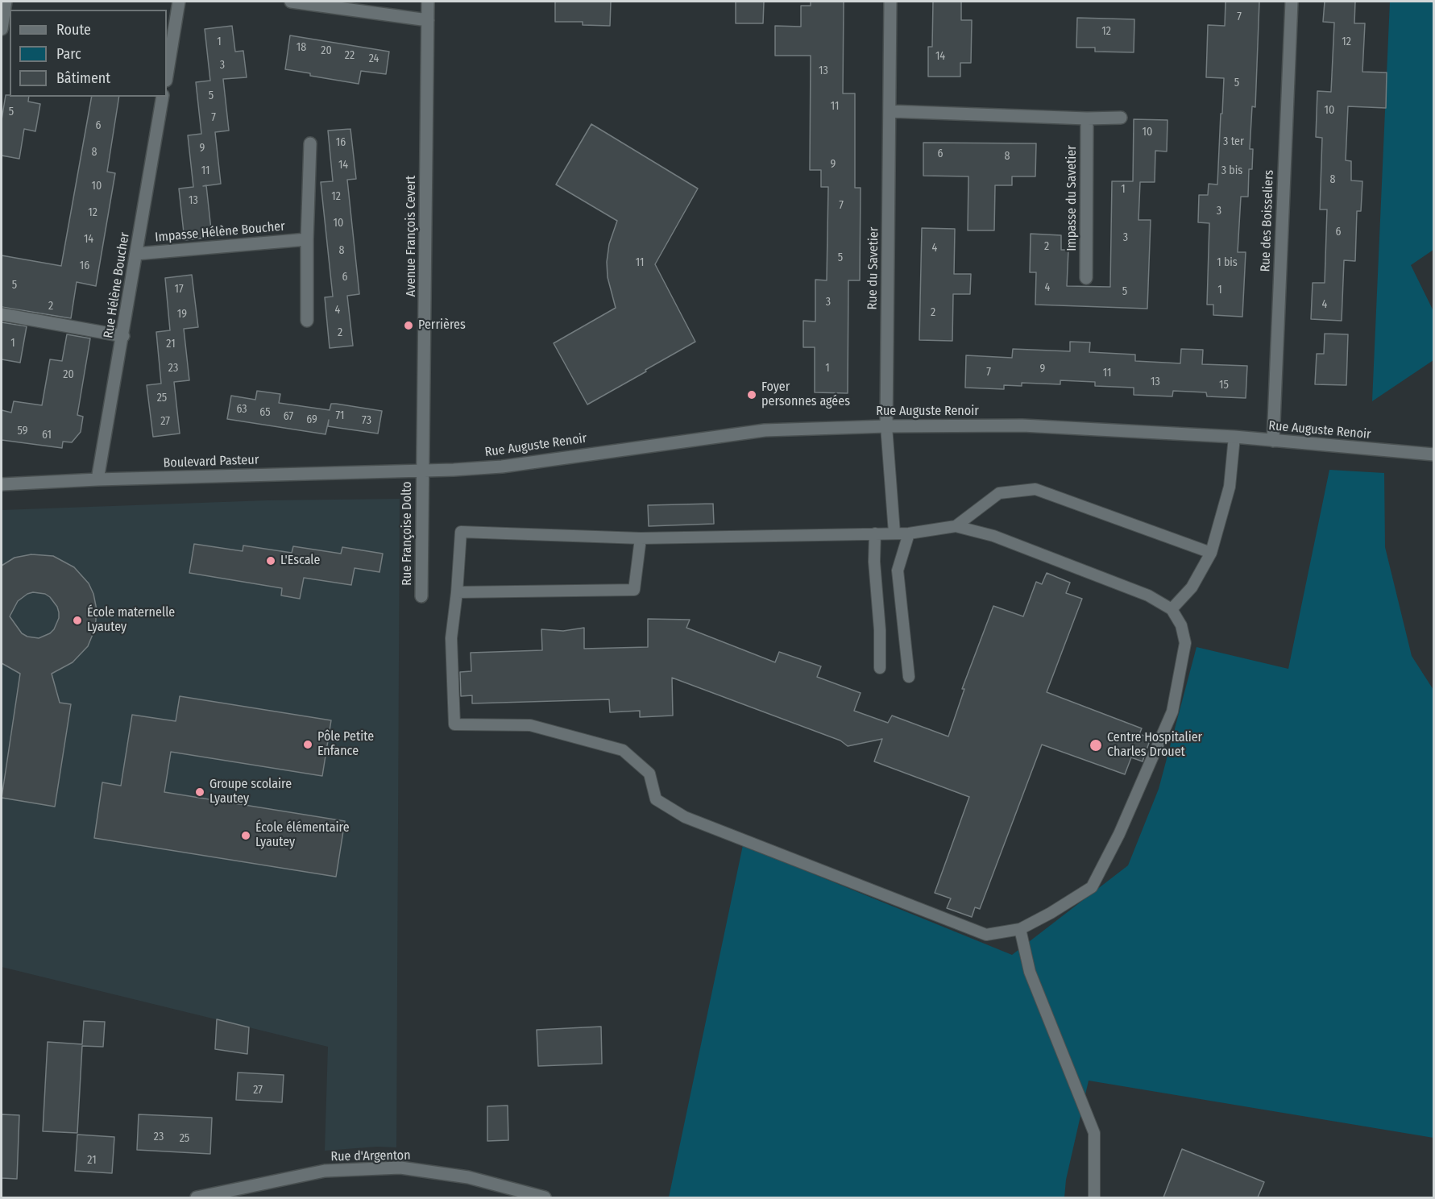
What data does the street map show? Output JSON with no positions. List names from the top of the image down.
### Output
{
  "streets": {
    "street": [
      "Impasse du Savetier",
      "Rue des Boisseliers",
      "Impasse Hélène Boucher",
      "Avenue François Cevert",
      "Rue du Savetier",
      "Rue Hélène Boucher",
      "Rue Auguste Renoir",
      "Boulevard Pasteur",
      "Rue Françoise Dolto",
      "Rue d'Argenton"
    ]
  },
  "crossings": [
    ["Rue des Boisseliers", "Rue Auguste Renoir"],
    ["Impasse Hélène Boucher", "Rue Hélène Boucher"],
    ["Avenue François Cevert", "Rue Auguste Renoir"],
    ["Avenue François Cevert", "Boulevard Pasteur"],
    ["Avenue François Cevert", "Rue Françoise Dolto"],
    ["Rue du Savetier", "Rue Auguste Renoir"],
    ["Rue Hélène Boucher", "Boulevard Pasteur"],
    ["Rue Auguste Renoir", "Boulevard Pasteur"],
    ["Rue Auguste Renoir", "Rue Françoise Dolto"],
    ["Boulevard Pasteur", "Rue Françoise Dolto"]
  ],
  "places": [
    "Perrières",
    "Foyer personnes agées",
    "L'Escale",
    "École maternelle Lyautey",
    "Pôle Petite Enfance",
    "Centre Hospitalier Charles Drouet",
    "Groupe scolaire Lyautey",
    "École élémentaire Lyautey"
  ],
  "house_numbers": [
    "7",
    "12",
    "1",
    "12",
    "18",
    "20",
    "22",
    "14",
    "24",
    "3",
    "13",
    "5",
    "5",
    "11",
    "10",
    "5",
    "7",
    "6",
    "10",
    "3 ter",
    "16",
    "9",
    "8",
    "6",
    "8",
    "9",
    "14",
    "11",
    "3 bis",
    "8",
    "10",
    "1",
    "12",
    "13",
    "7",
    "3",
    "12",
    "10",
    "6",
    "3",
    "14",
    "2",
    "4",
    "8",
    "5",
    "11",
    "1 bis",
    "16",
    "6",
    "5",
    "4",
    "17",
    "1",
    "5",
    "3",
    "4",
    "2",
    "4",
    "2",
    "19",
    "2",
    "1",
    "21",
    "23",
    "1",
    "9",
    "7",
    "11",
    "20",
    "13",
    "15",
    "25",
    "63",
    "65",
    "71",
    "67",
    "69",
    "73",
    "27",
    "59",
    "61",
    "27",
    "23",
    "25",
    "21"
  ],
  "legend": ["Route", "Parc", "Bâtiment"]
}
